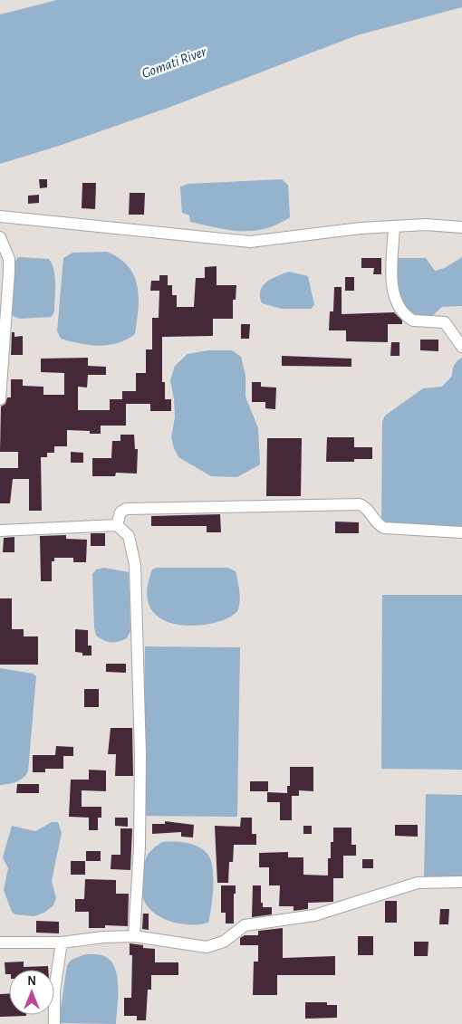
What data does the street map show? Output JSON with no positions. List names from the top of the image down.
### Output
{
  "water": ["Gomati River"],
  "north": "top"
}
